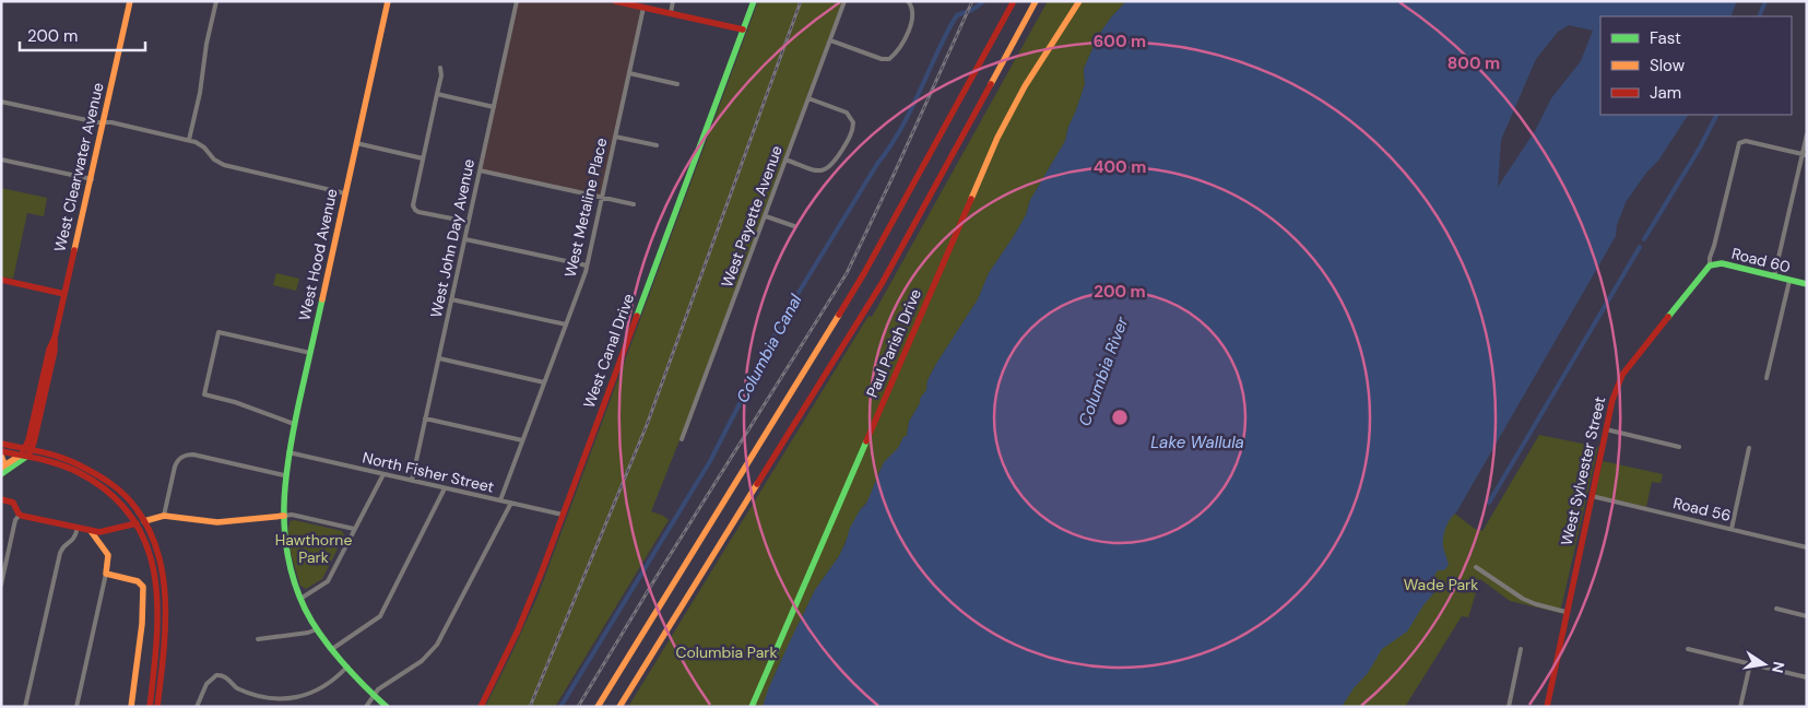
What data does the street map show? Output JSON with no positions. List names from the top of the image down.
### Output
{
  "streets": {
    "main road": [
      "West Clearwater Avenue",
      "West Hood Avenue",
      "Road 60",
      "Paul Parish Drive",
      "West Canal Drive",
      "West Sylvester Street"
    ],
    "street": [
      "West Metaline Place",
      "West Payette Avenue",
      "West John Day Avenue",
      "North Fisher Street",
      "Road 56"
    ]
  },
  "crossings": [
    ["West Metaline Place", "North Fisher Street"],
    ["West John Day Avenue", "North Fisher Street"],
    ["West Hood Avenue", "North Fisher Street"],
    ["Road 60", "West Sylvester Street"],
    ["West Canal Drive", "North Fisher Street"],
    ["West Sylvester Street", "Road 56"]
  ],
  "water": ["Columbia Canal", "Columbia River", "Lake Wallula"],
  "parks": ["Hawthorne Park", "Wade Park", "Columbia Park"],
  "legend": ["Fast", "Slow", "Jam"],
  "scale_bar": "200 m",
  "north": "right",
  "rings": [
    "600 m",
    "800 m",
    "400 m",
    "200 m"
  ]
}
